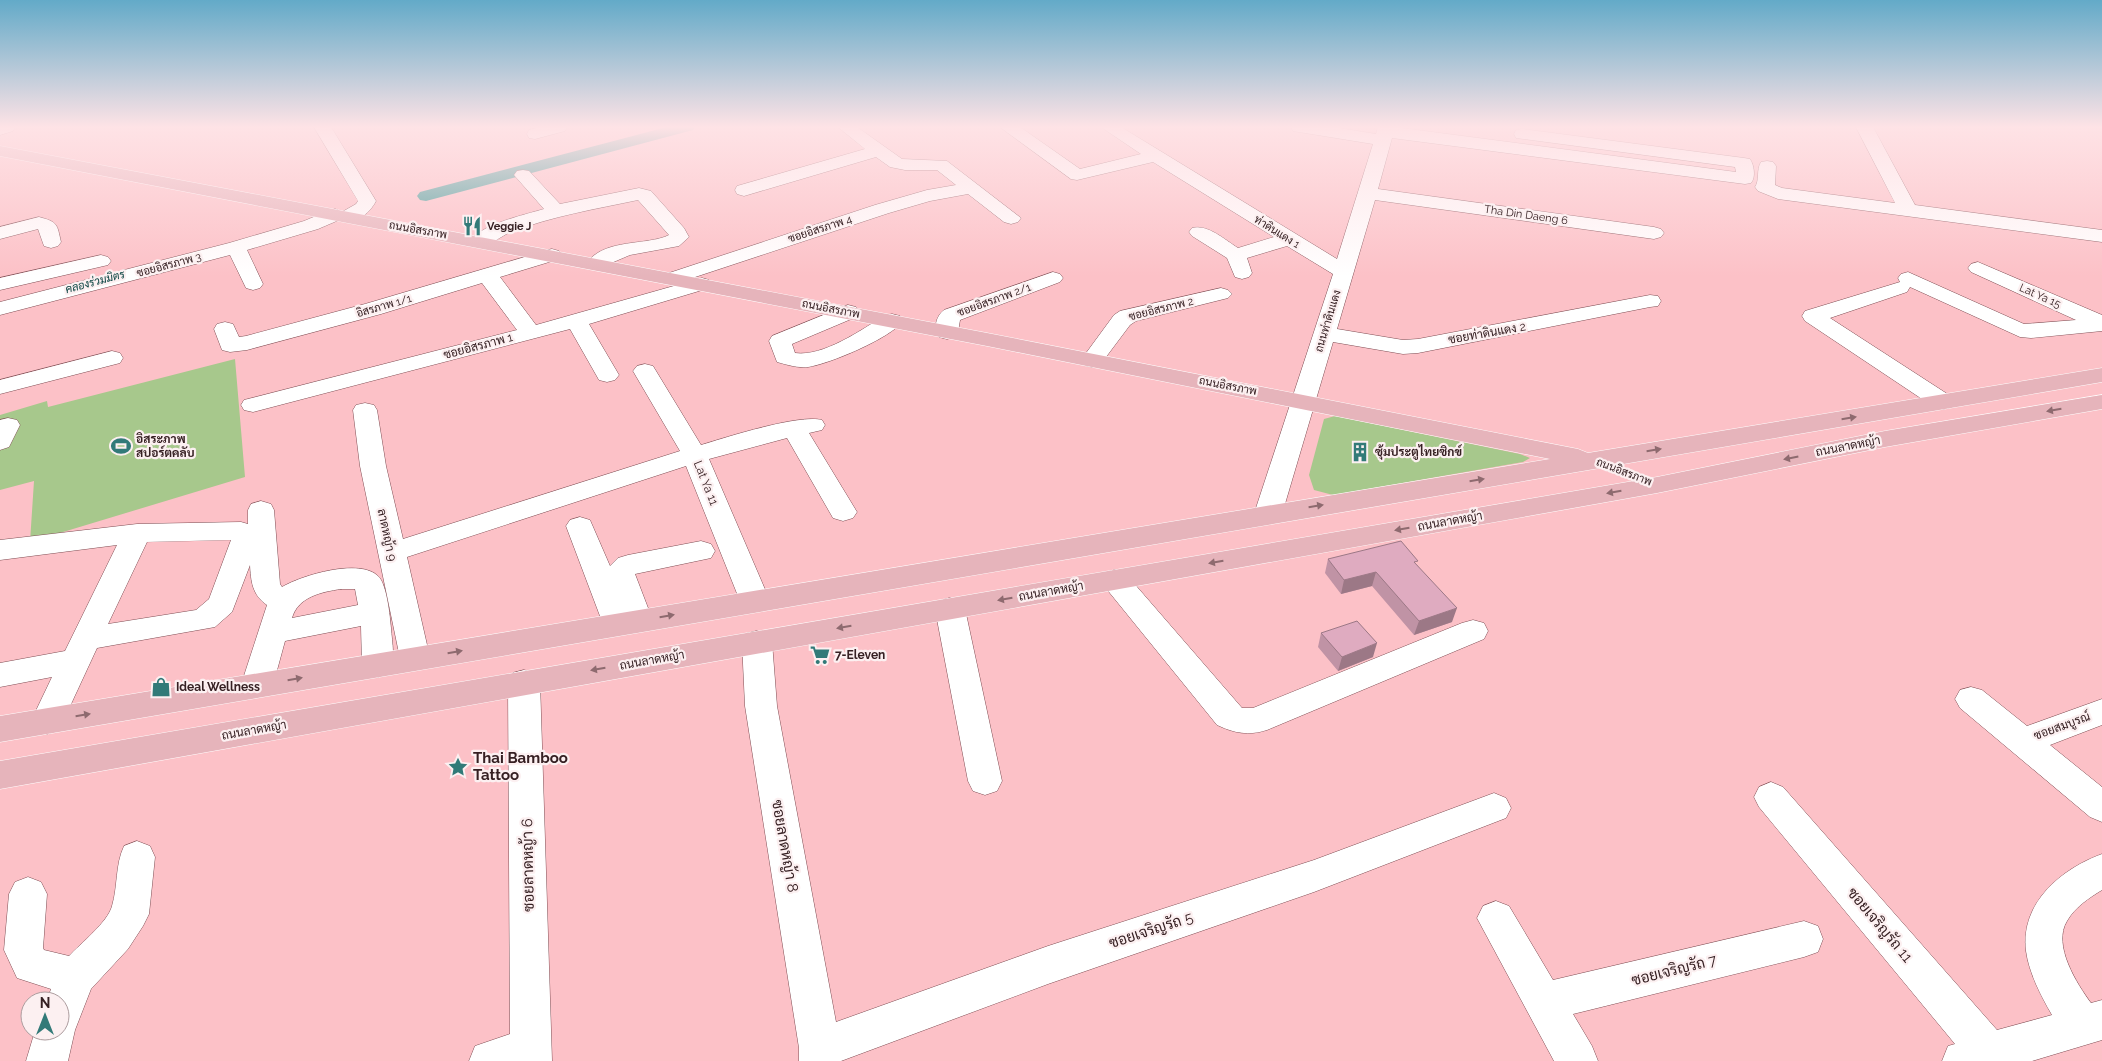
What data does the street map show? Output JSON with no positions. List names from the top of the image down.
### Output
{
  "streets": {
    "main road": ["ถนนอิสรภาพ", "ถนนลาดหญ้า"],
    "street": [
      "Tha Din Daeng 6",
      "ซอยอิสรภาพ 4",
      "ท่าดินแดง 1",
      "ซอยอิสรภาพ 3",
      "Lat Ya 15",
      "ซอยอิสรภาพ 2/1",
      "อิสรภาพ 1/1",
      "ซอยอิสรภาพ 2",
      "ถนนท่าดินแดง",
      "ซอยท่าดินแดง 2",
      "ซอยอิสรภาพ 1",
      "Lat Ya 11",
      "ลาดหญ้า 9",
      "ซอยสมบูรณ์",
      "ซอยลาดหญ้า 8",
      "ซอยลาดหญ้า 6",
      "ซอยเจริญรัถ 11",
      "ซอยเจริญรัถ 5",
      "ซอยเจริญรัถ 7"
    ]
  },
  "crossings": [
    ["Tha Din Daeng 6", "ถนนท่าดินแดง"],
    ["ซอยอิสรภาพ 4", "ถนนอิสรภาพ"],
    ["ถนนอิสรภาพ", "ซอยอิสรภาพ 3"],
    ["ถนนอิสรภาพ", "ซอยอิสรภาพ 2/1"],
    ["ถนนอิสรภาพ", "อิสรภาพ 1/1"],
    ["ถนนอิสรภาพ", "ซอยอิสรภาพ 2"],
    ["ถนนอิสรภาพ", "ถนนท่าดินแดง"],
    ["ถนนอิสรภาพ", "ซอยอิสรภาพ 1"],
    ["ถนนอิสรภาพ", "ถนนลาดหญ้า"],
    ["ท่าดินแดง 1", "ถนนท่าดินแดง"],
    ["ถนนท่าดินแดง", "ซอยท่าดินแดง 2"],
    ["ถนนลาดหญ้า", "ซอยลาดหญ้า 8"],
    ["ถนนลาดหญ้า", "ซอยลาดหญ้า 6"],
    ["ซอยลาดหญ้า 8", "ซอยเจริญรัถ 5"]
  ],
  "water": ["คลองร่วมมิตร"],
  "places": {
    "restaurant": ["Veggie J"],
    "sports": ["อิสระภาพ สปอร์ตคลับ"],
    "building": ["ซุ้มประตูไทยซิกข์"],
    "supermarket": ["7-Eleven"],
    "shop": ["Ideal Wellness"],
    "place": ["Thai Bamboo Tattoo"]
  },
  "north": "top"
}
